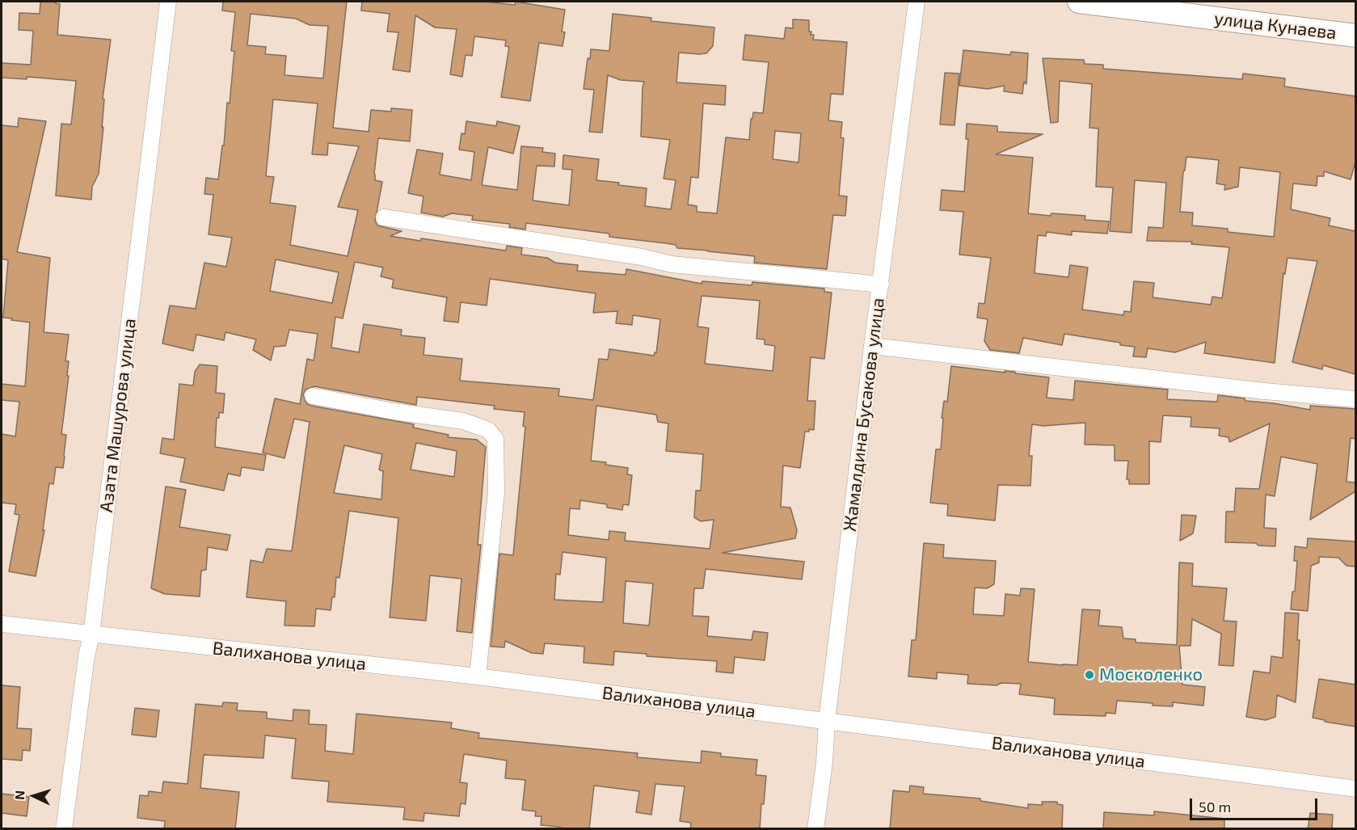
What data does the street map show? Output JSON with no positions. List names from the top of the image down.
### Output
{
  "streets": {
    "main road": ["улица Кунаева"],
    "street": ["Жамалдина Бусакова улица", "Азата Машурова улица", "Валиханова улица"]
  },
  "crossings": [
    ["Жамалдина Бусакова улица", "Валиханова улица"],
    ["Азата Машурова улица", "Валиханова улица"]
  ],
  "places": ["Москоленко"],
  "scale_bar": "50 m",
  "north": "left"
}
